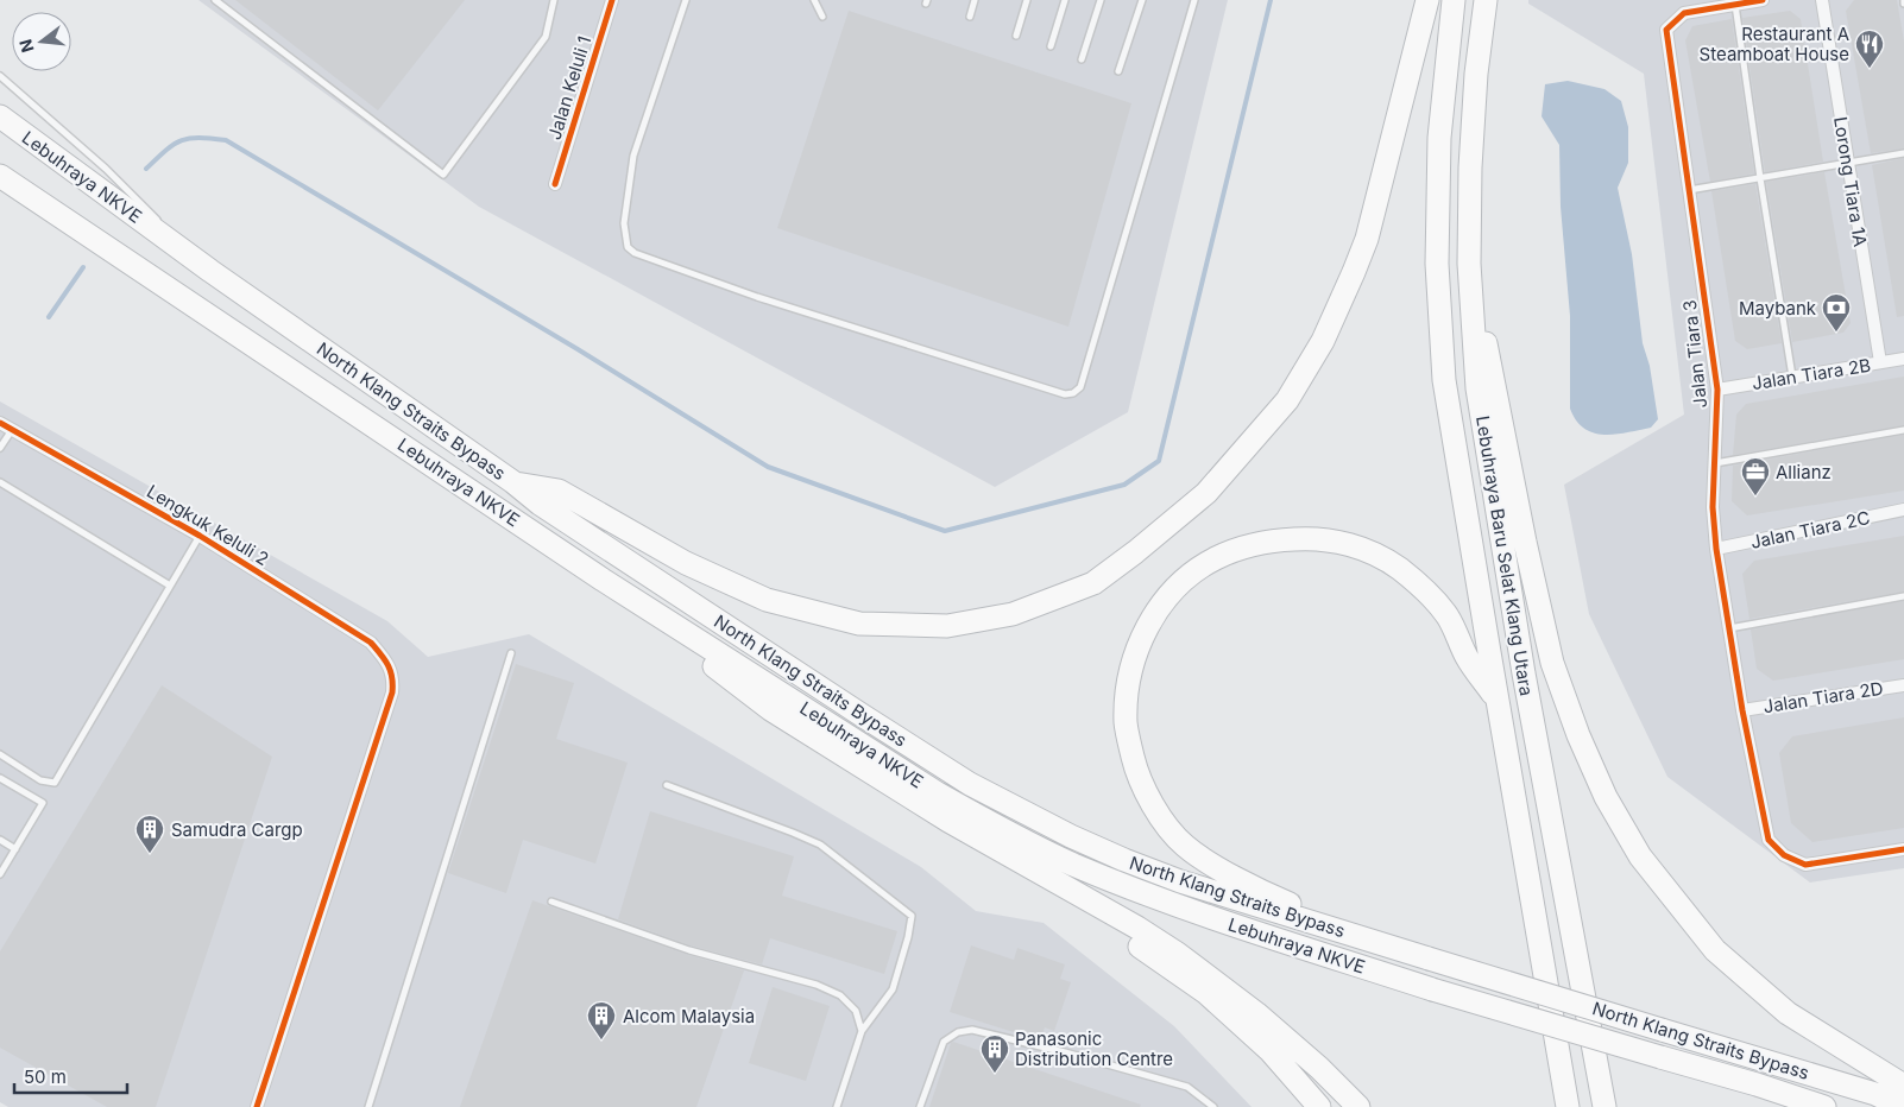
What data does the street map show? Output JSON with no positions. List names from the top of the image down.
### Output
{
  "streets": {
    "highway": ["Lebuhraya NKVE", "North Klang Straits Bypass", "Lebuhraya Baru Selat Klang Utara"],
    "street": [
      "Jalan Keluli 1",
      "Lorong Tiara 1A",
      "Jalan Tiara 3",
      "Jalan Tiara 2B",
      "Lengkuk Keluli 2",
      "Jalan Tiara 2C",
      "Jalan Tiara 2D"
    ]
  },
  "crossings": [
    ["Lebuhraya NKVE", "North Klang Straits Bypass"],
    ["Lorong Tiara 1A", "Jalan Tiara 2B"],
    ["Jalan Tiara 3", "Jalan Tiara 2B"],
    ["Jalan Tiara 3", "Jalan Tiara 2C"],
    ["Jalan Tiara 3", "Jalan Tiara 2D"]
  ],
  "places": {
    "restaurant": ["Restaurant A Steamboat House"],
    "bank": ["Maybank"],
    "office": ["Allianz"],
    "building": ["Samudra Cargp", "Alcom Malaysia", "Panasonic Distribution Centre"]
  },
  "scale_bar": "50 m",
  "north": "left"
}
